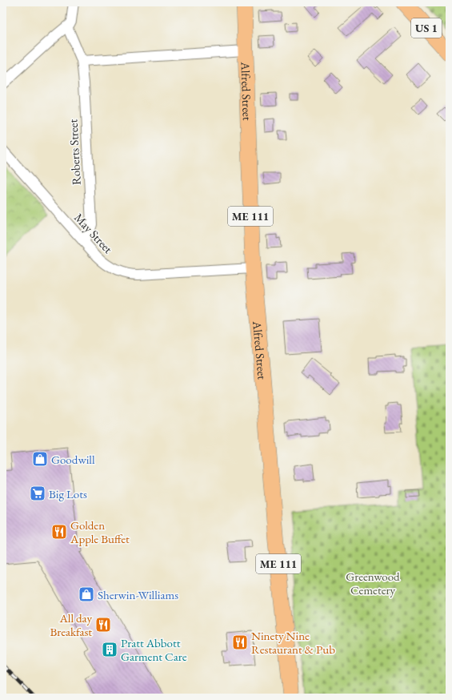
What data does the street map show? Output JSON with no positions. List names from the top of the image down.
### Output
{
  "streets": {
    "main road": ["US 1", "Alfred Street", "ME 111"],
    "street": ["Roberts Street", "May Street"]
  },
  "crossings": [
    ["Alfred Street", "May Street"],
    ["Roberts Street", "May Street"]
  ],
  "parks": ["Greenwood Cemetery"],
  "places": {
    "shop": ["Goodwill", "Sherwin-Williams"],
    "supermarket": ["Big Lots"],
    "restaurant": ["Golden Apple Buffet", "All day Breakfast", "Ninety Nine Restaurant & Pub"],
    "building": ["Pratt Abbott Garment Care"]
  }
}
